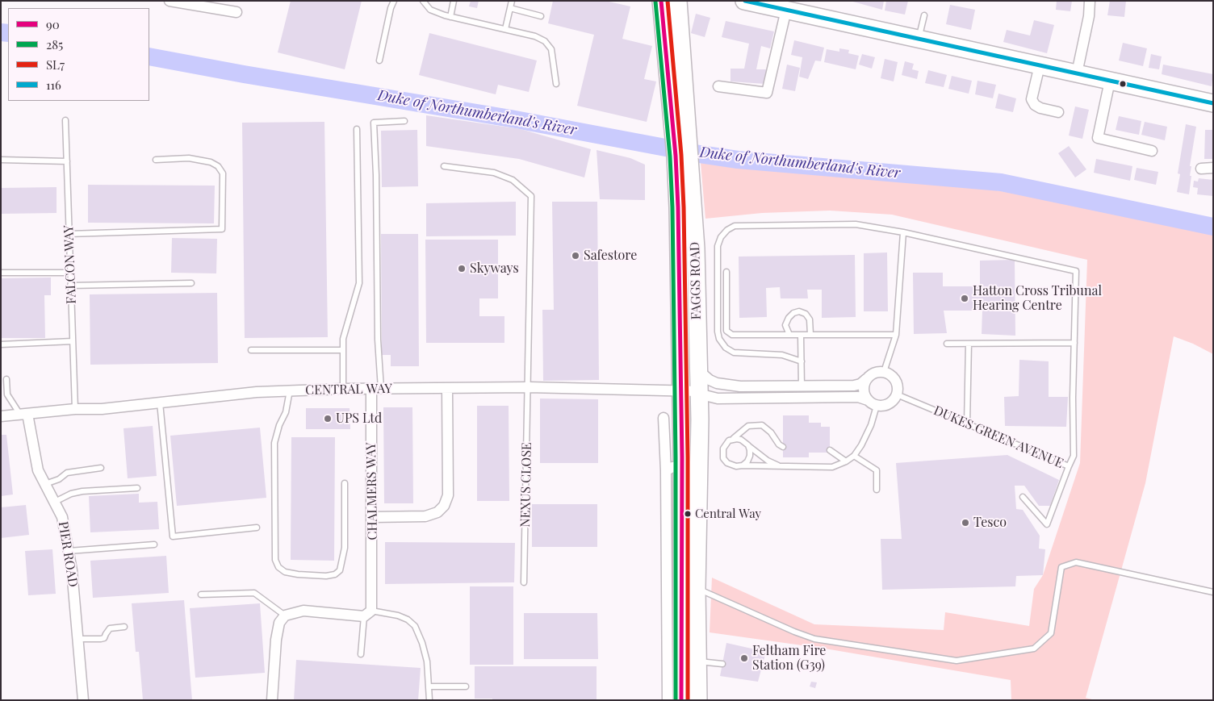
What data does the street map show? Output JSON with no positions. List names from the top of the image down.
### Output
{
  "streets": {
    "main road": ["FAGGS ROAD"],
    "street": ["CENTRAL WAY", "CHALMERS WAY", "PIER ROAD"],
    "lane": ["FALCON WAY", "DUKES GREEN AVENUE", "NEXUS CLOSE"]
  },
  "crossings": [
    ["FALCON WAY", "CENTRAL WAY"],
    ["FAGGS ROAD", "CENTRAL WAY"],
    ["CENTRAL WAY", "NEXUS CLOSE"],
    ["CENTRAL WAY", "CHALMERS WAY"],
    ["CENTRAL WAY", "PIER ROAD"]
  ],
  "water": ["Duke of Northumberland's River"],
  "places": [
    "Safestore",
    "Skyways",
    "Hatton Cross Tribunal Hearing Centre",
    "UPS Ltd",
    "Central Way",
    "Tesco",
    "Feltham Fire Station (G39)"
  ],
  "lines": [
    "transit line 90",
    "transit line SL7",
    "transit line 116",
    "transit line 285"
  ],
  "legend": [
    "90",
    "285",
    "SL7",
    "116"
  ]
}
